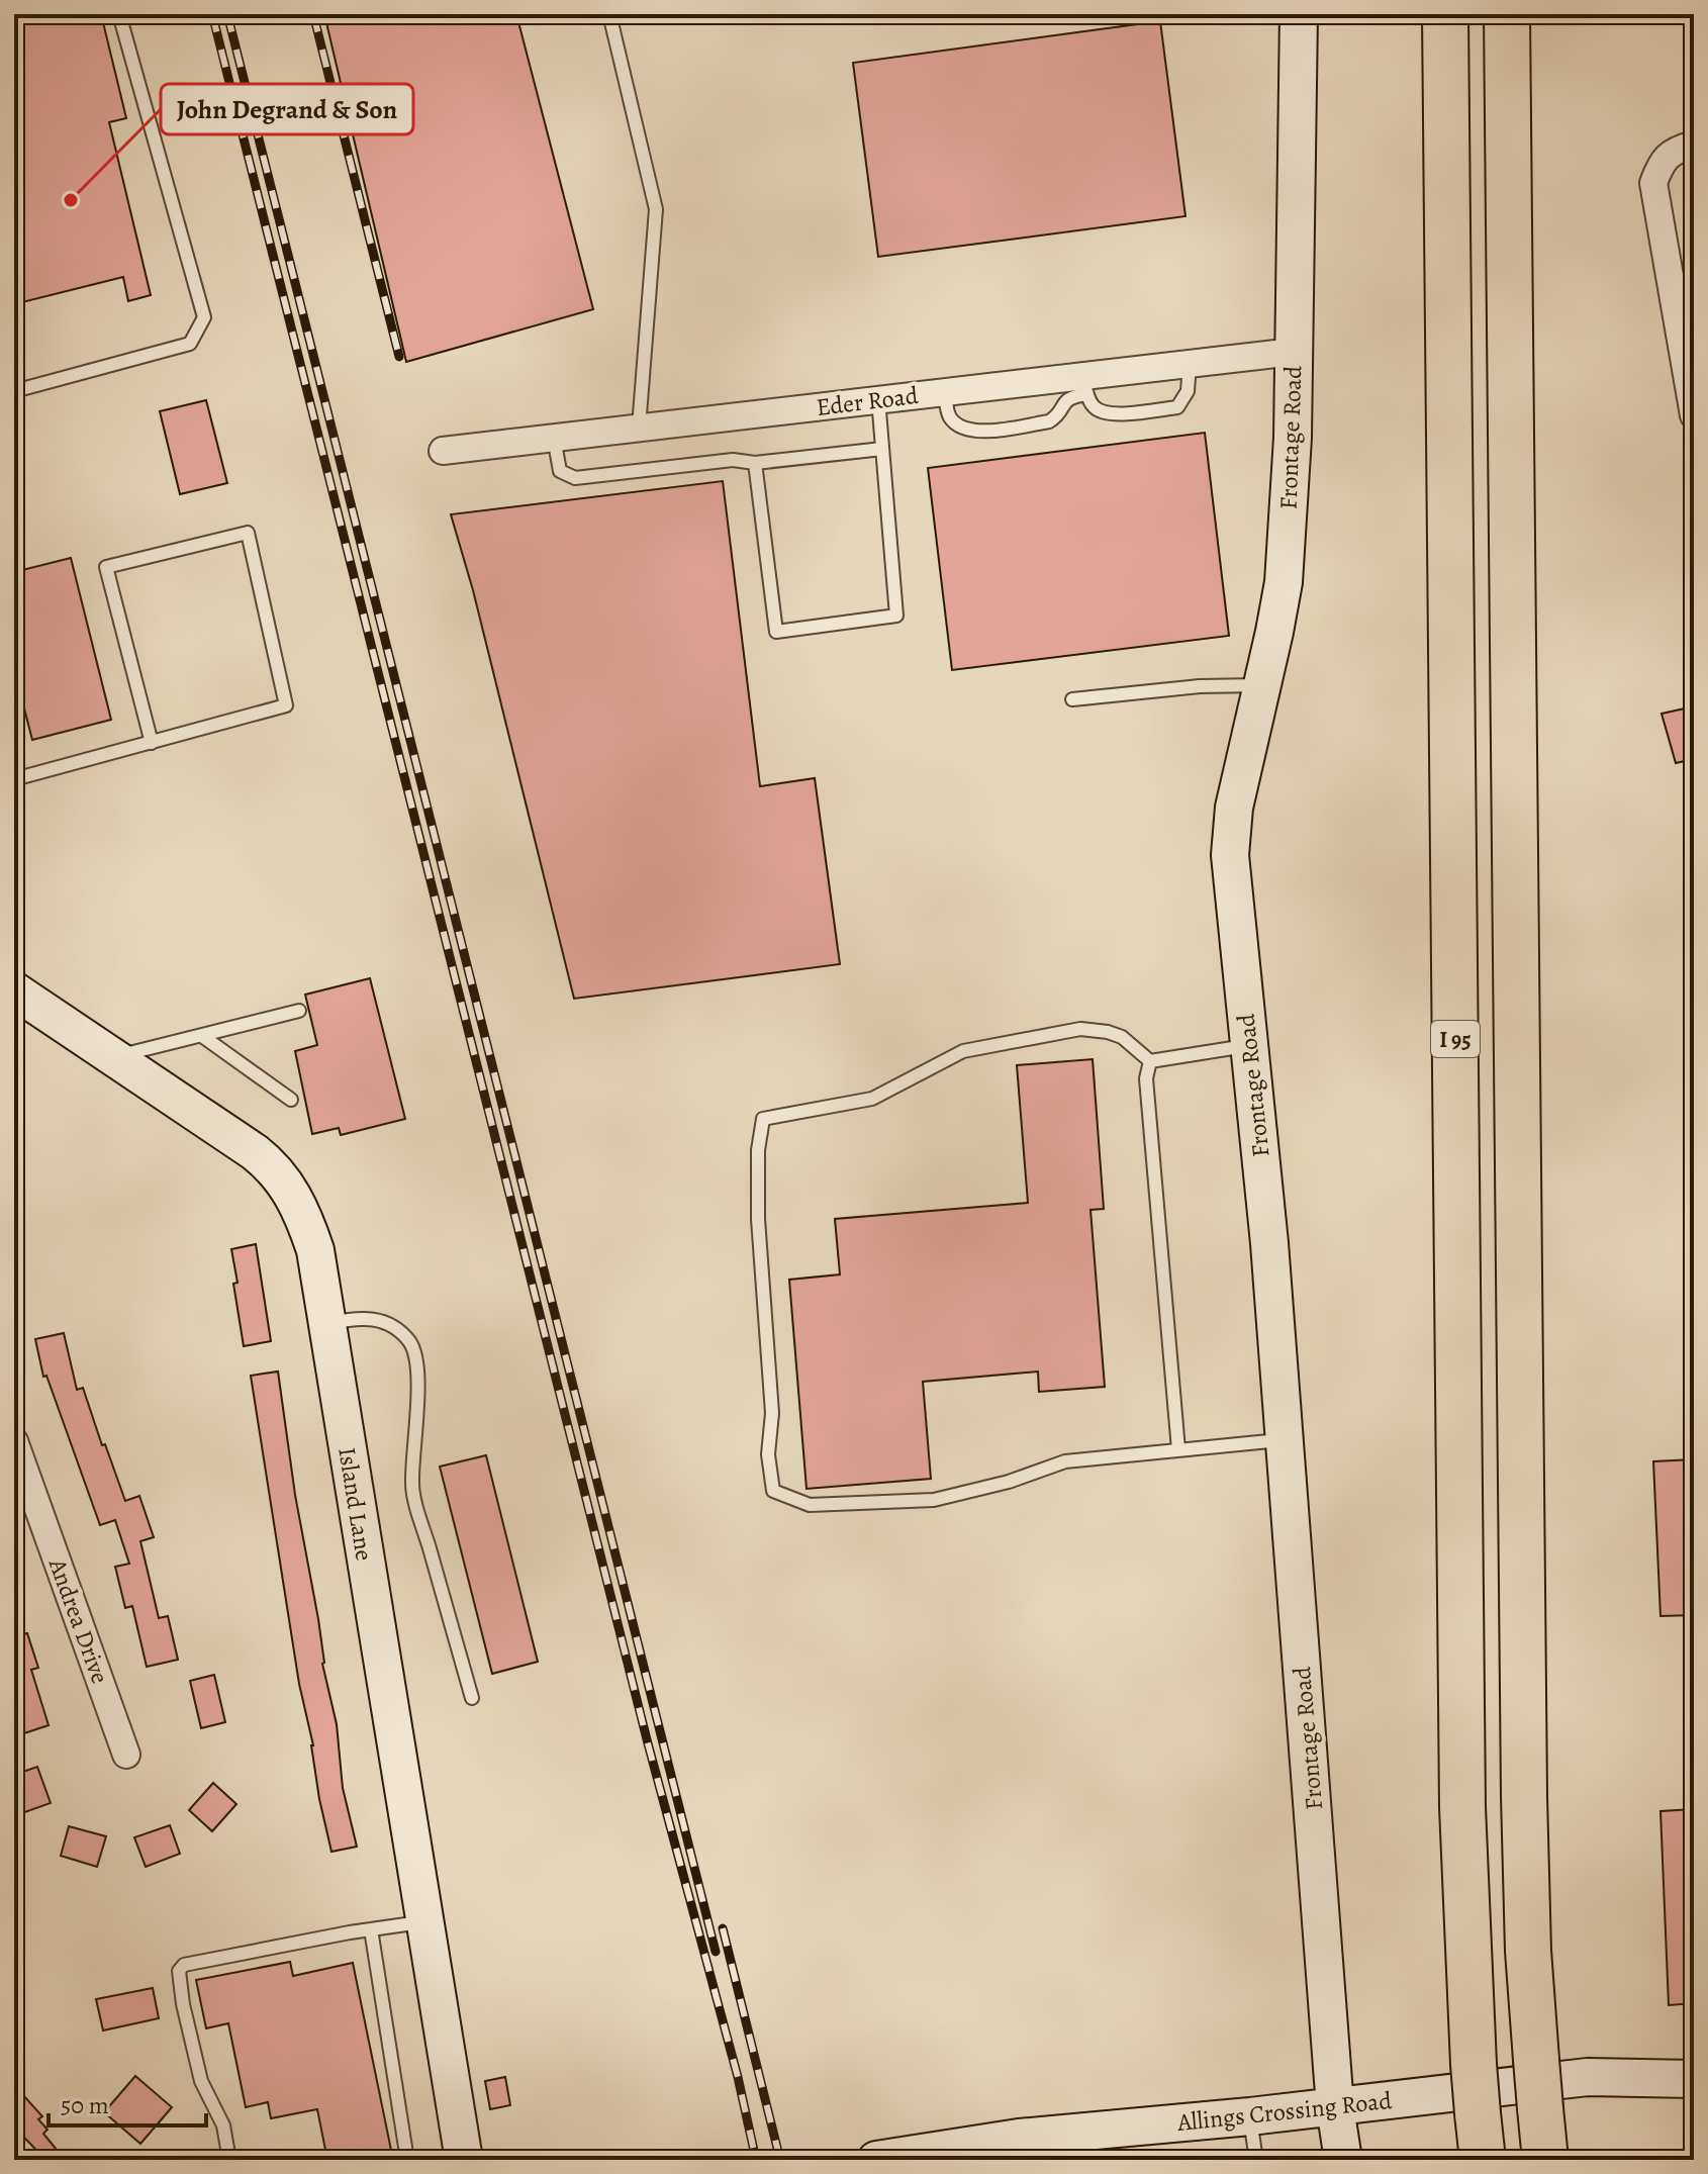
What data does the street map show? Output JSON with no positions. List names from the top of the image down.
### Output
{
  "streets": {
    "highway": ["I 95"],
    "street": [
      "Eder Road",
      "Frontage Road",
      "Island Lane",
      "Andrea Drive",
      "Allings Crossing Road"
    ]
  },
  "crossings": [
    ["Eder Road", "Frontage Road"],
    ["Frontage Road", "Allings Crossing Road"]
  ],
  "places": ["John Degrand & Son"],
  "scale_bar": "50 m"
}
